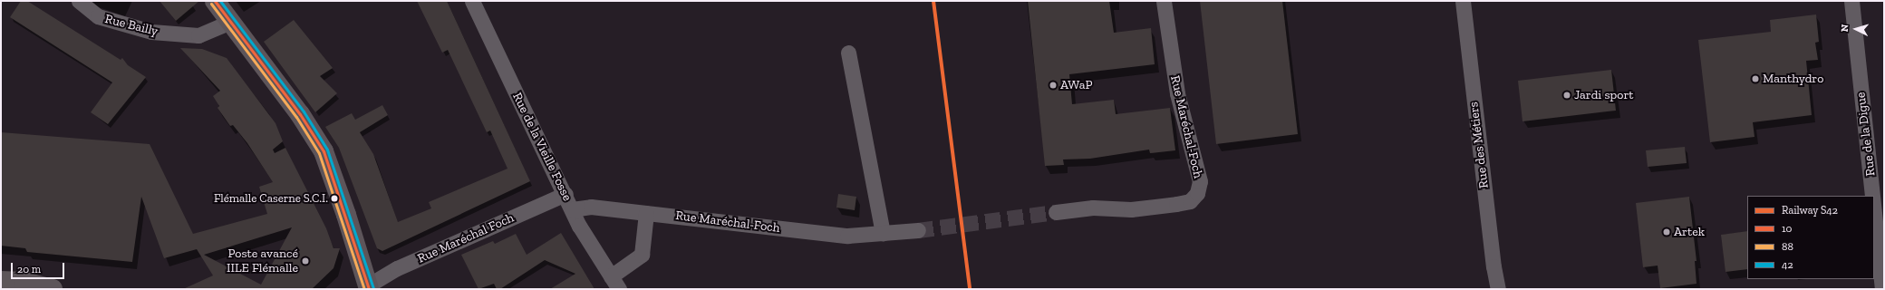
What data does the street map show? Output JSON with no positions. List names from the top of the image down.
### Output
{
  "streets": {
    "street": [
      "Rue Bailly",
      "Rue Maréchal-Foch",
      "Rue de la Digue",
      "Rue des Métiers",
      "Rue de la Vieille Fosse",
      "Rue Maréchal Foch"
    ]
  },
  "crossings": [
    ["Rue Maréchal-Foch", "Rue de la Vieille Fosse"],
    ["Rue de la Vieille Fosse", "Rue Maréchal Foch"]
  ],
  "places": [
    "Manthydro",
    "AWaP",
    "Jardi sport",
    "Flémalle Caserne S.C.I.",
    "Artek",
    "Poste avancé IILE Flémalle"
  ],
  "lines": [
    "rail line S42",
    "transit line 10",
    "transit line 42",
    "transit line 88"
  ],
  "legend": [
    "Railway S42",
    "10",
    "88",
    "42"
  ],
  "scale_bar": "20 m",
  "north": "left"
}
